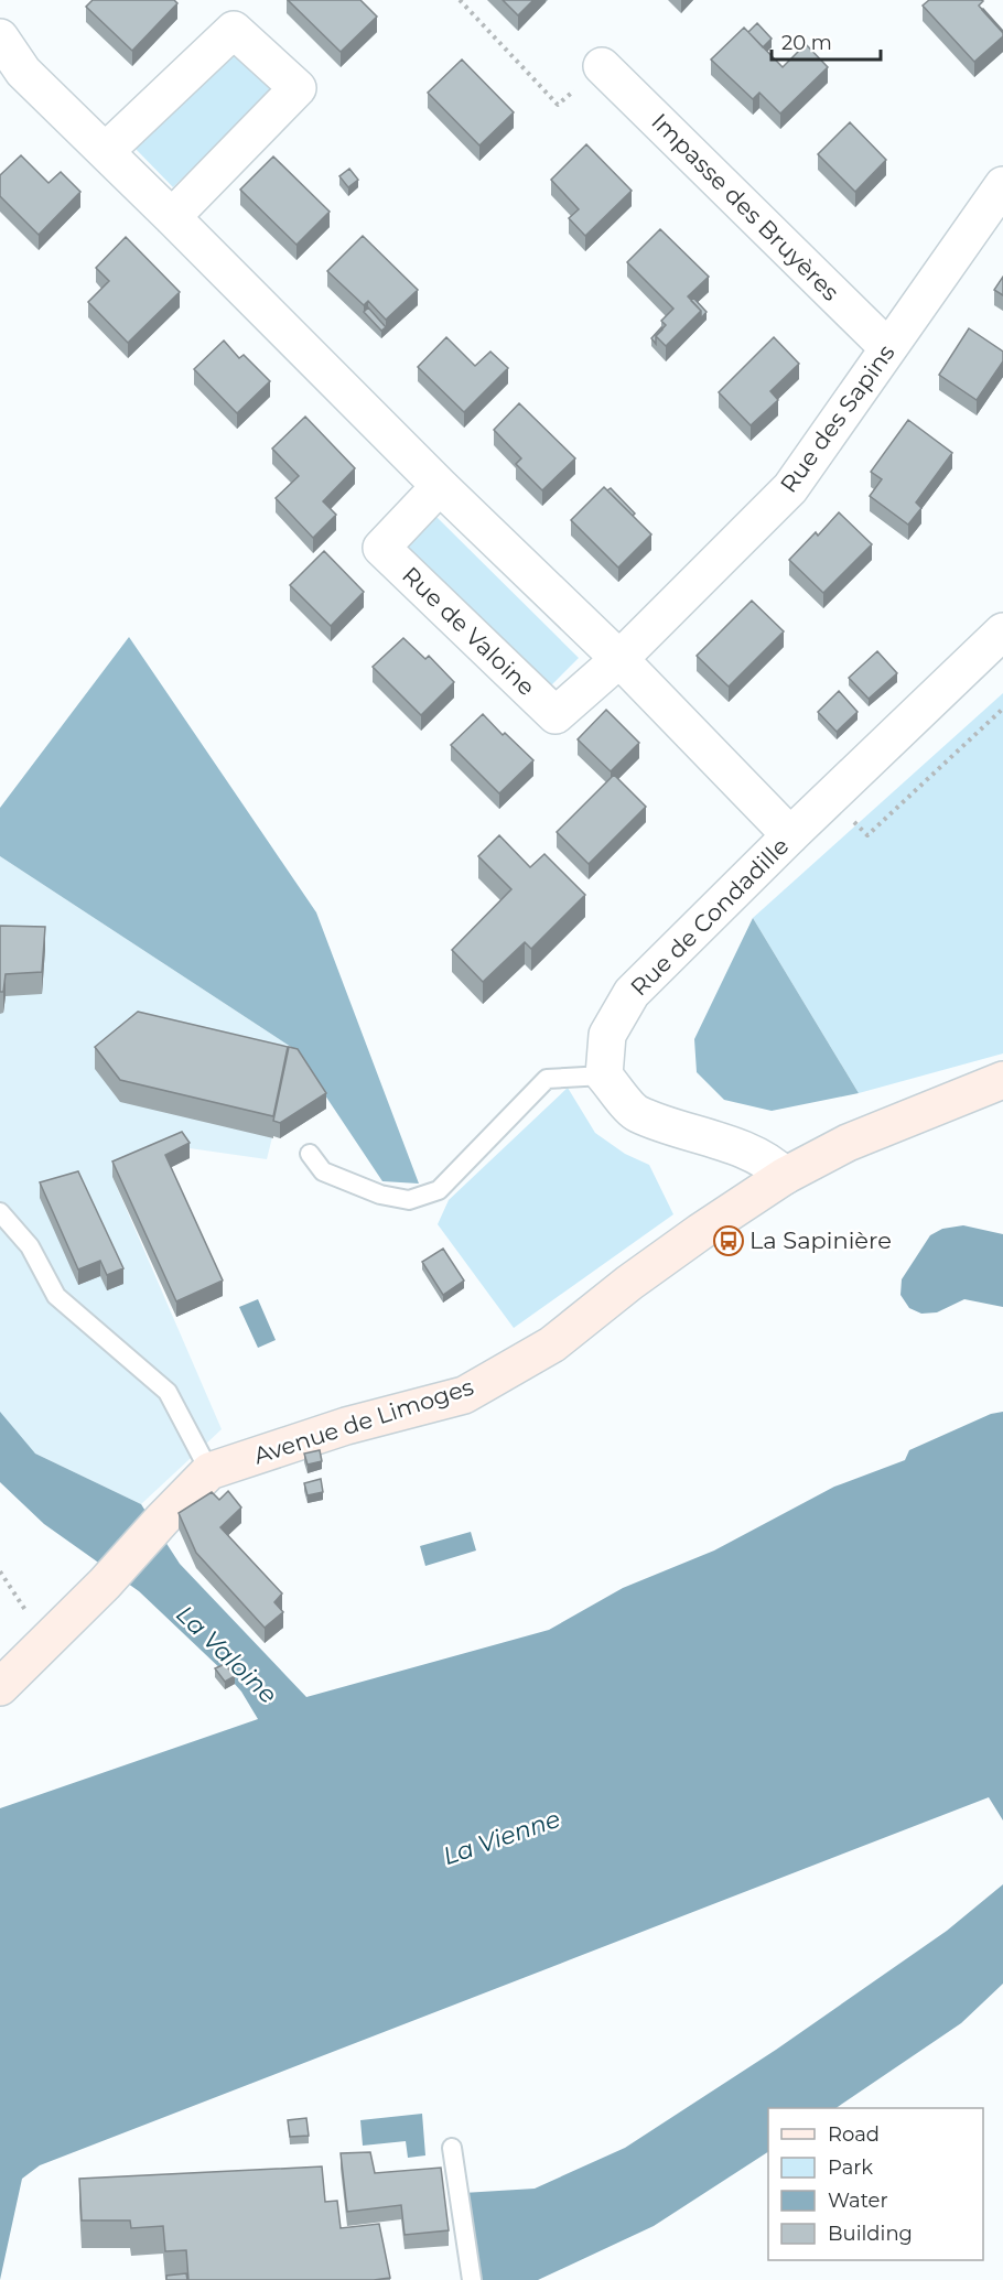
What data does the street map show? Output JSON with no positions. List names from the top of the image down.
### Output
{
  "streets": {
    "main road": ["Avenue de Limoges"],
    "street": [
      "Impasse des Bruyères",
      "Rue des Sapins",
      "Rue de Valoine",
      "Rue de Condadille"
    ]
  },
  "crossings": [
    ["Impasse des Bruyères", "Rue des Sapins"],
    ["Rue des Sapins", "Rue de Valoine"]
  ],
  "water": ["La Valoine", "La Vienne"],
  "places": {
    "bus stop": ["La Sapinière"]
  },
  "legend": [
    "Road",
    "Park",
    "Water",
    "Building"
  ],
  "scale_bar": "20 m"
}
